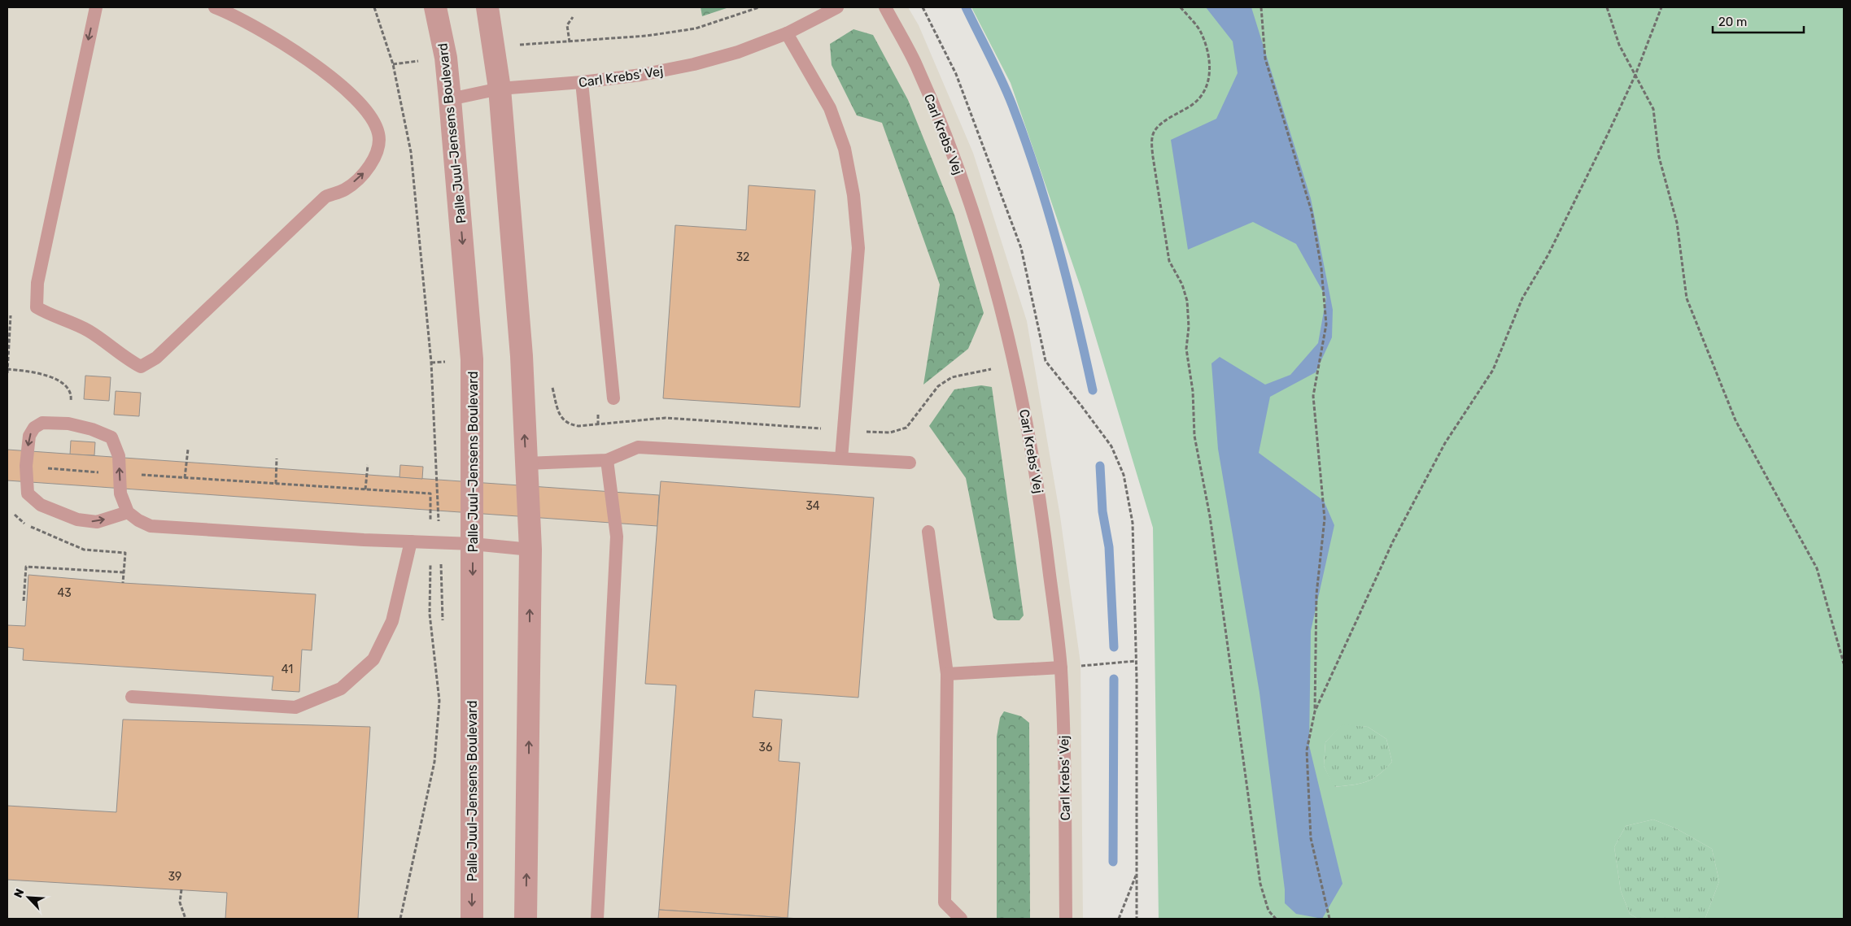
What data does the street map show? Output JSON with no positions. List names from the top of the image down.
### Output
{
  "streets": {
    "street": ["Palle Juul-Jensens Boulevard"],
    "lane": ["Carl Krebs' Vej"]
  },
  "crossings": [
    ["Carl Krebs' Vej", "Palle Juul-Jensens Boulevard"]
  ],
  "house_numbers": [
    "32",
    "34",
    "43",
    "41",
    "36",
    "39"
  ],
  "scale_bar": "20 m",
  "north": "top left"
}
